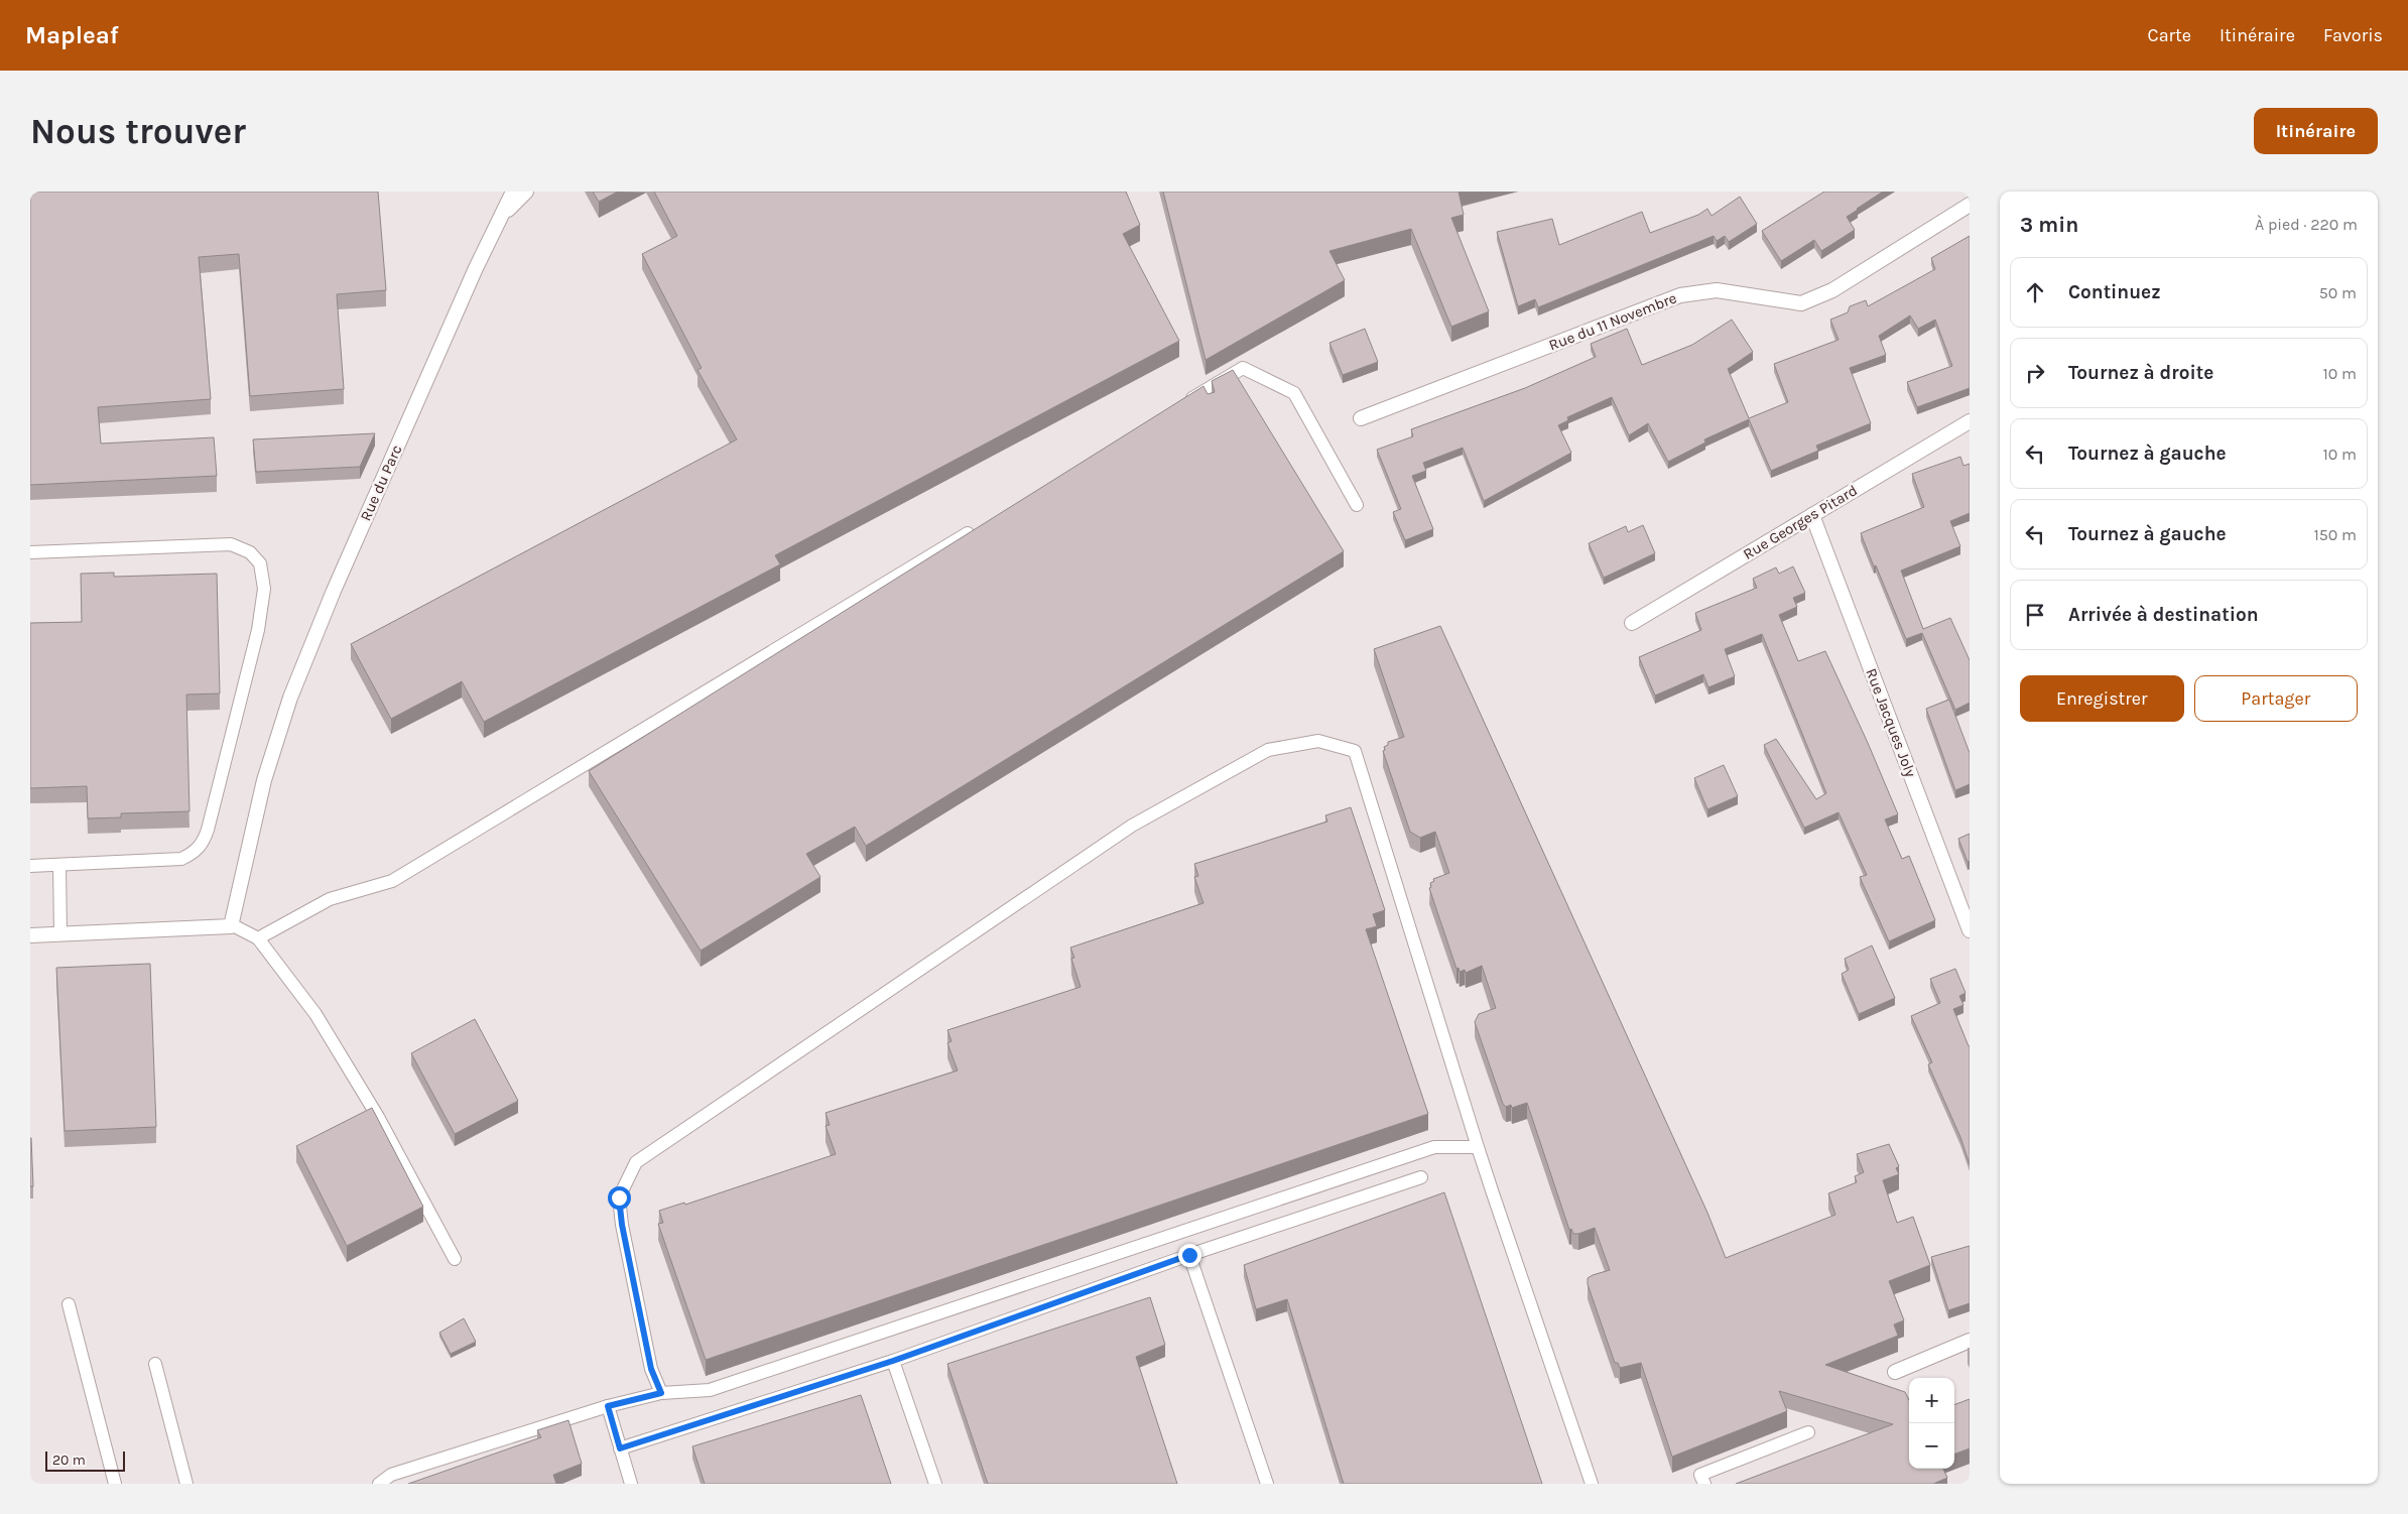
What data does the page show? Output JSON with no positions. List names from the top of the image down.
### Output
{
  "streets": {
    "street": [
      "Rue du 11 Novembre",
      "Rue du Parc",
      "Rue Georges Pitard",
      "Rue Jacques Joly"
    ]
  },
  "crossings": [
    ["Rue Georges Pitard", "Rue Jacques Joly"]
  ],
  "scale_bar": "20 m",
  "page": {
    "header": "Mapleaf",
    "nav": ["Carte", "Itinéraire", "Favoris"],
    "buttons": [
      "Itinéraire",
      ["Enregistrer", "Partager"]
    ],
    "title": "Nous trouver",
    "heading": ["3 min", "À pied · 220 m"],
    "list": [
      ["Continuez", "50 m"],
      ["Tournez à droite", "10 m"],
      ["Tournez à gauche", "10 m"],
      ["Tournez à gauche", "150 m"],
      "Arrivée à destination"
    ],
    "map_buttons": ["+", "−"],
    "scale": "20 m"
  }
}
